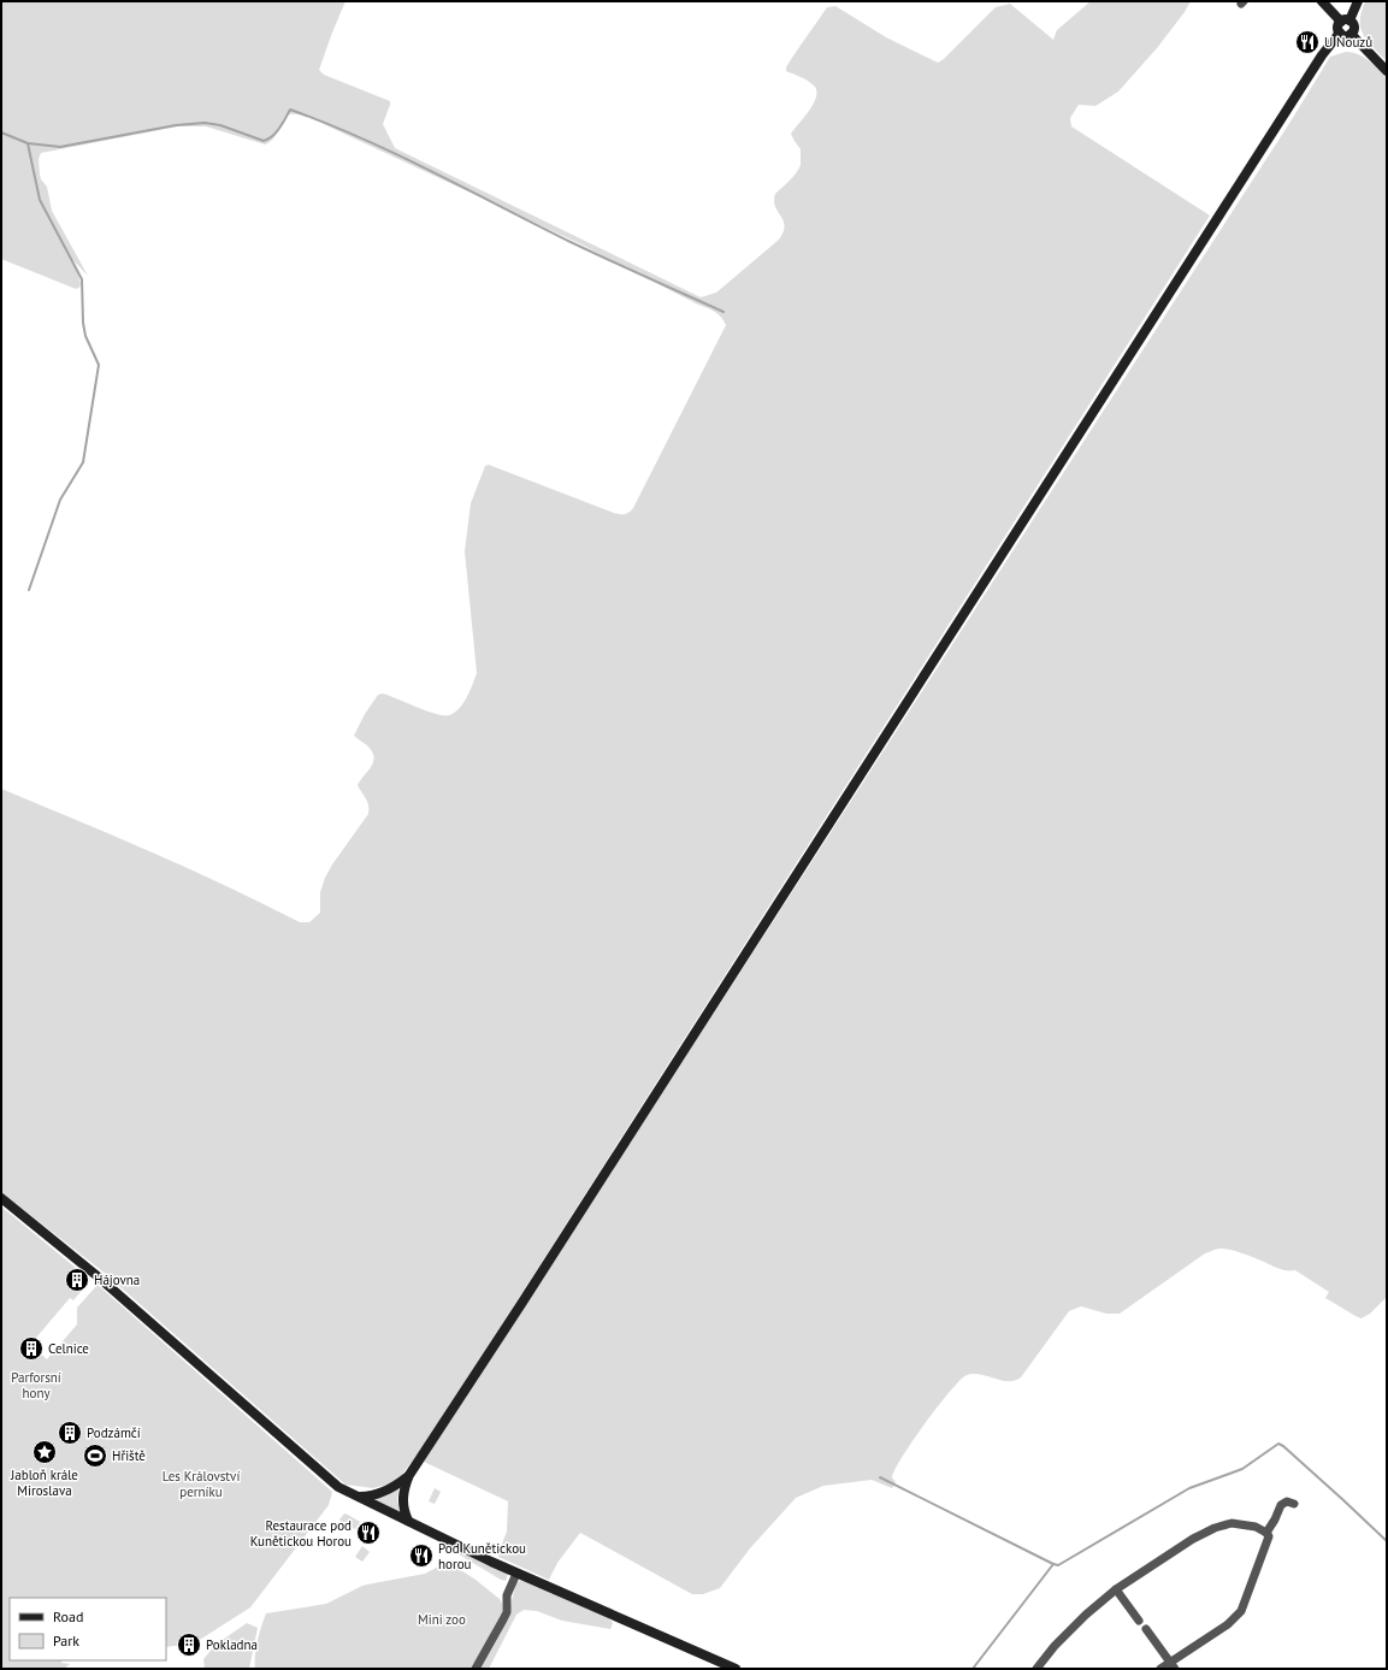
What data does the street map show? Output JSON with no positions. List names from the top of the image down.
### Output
{
  "parks": ["Parforsní hony", "Les Království perníku", "Mini zoo"],
  "places": {
    "restaurant": ["U Nouzů", "Restaurace pod Kunětickou Horou", "Pod Kunětickou horou"],
    "building": [
      "Hájovna",
      "Celnice",
      "Podzámčí",
      "Pokladna"
    ],
    "place": ["Jabloň krále Miroslava"],
    "sports": ["Hřiště"]
  },
  "legend": ["Road", "Park"]
}
